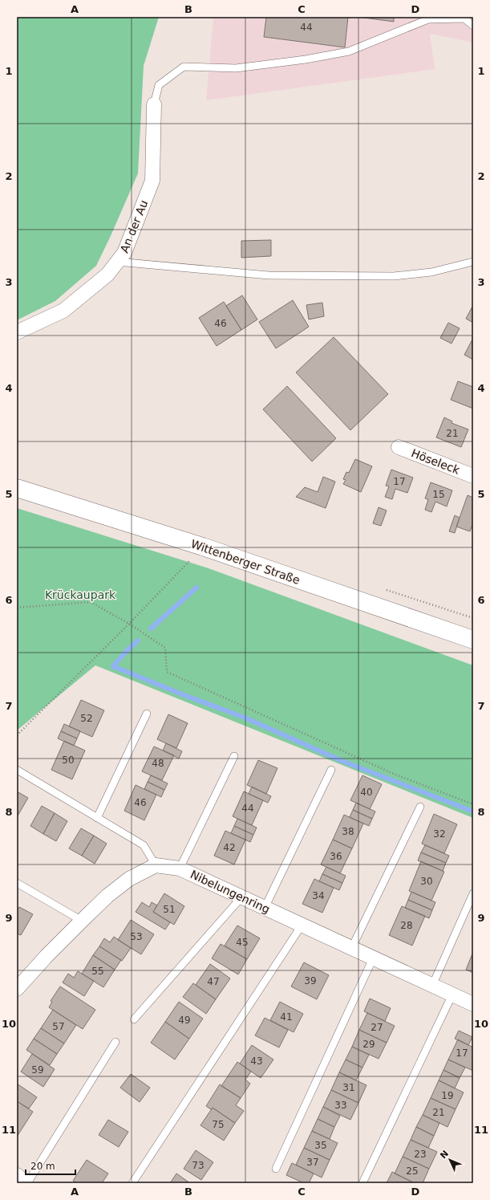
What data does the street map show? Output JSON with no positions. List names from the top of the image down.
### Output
{
  "streets": {
    "main road": ["Wittenberger Straße"],
    "street": ["An der Au", "Höseleck", "Nibelungenring"]
  },
  "parks": ["Krückaupark"],
  "house_numbers": [
    "44",
    "46",
    "21",
    "17",
    "15",
    "52",
    "50",
    "48",
    "40",
    "46",
    "44",
    "38",
    "32",
    "42",
    "36",
    "30",
    "34",
    "51",
    "28",
    "53",
    "45",
    "55",
    "39",
    "47",
    "41",
    "49",
    "57",
    "27",
    "29",
    "17",
    "43",
    "59",
    "31",
    "19",
    "33",
    "21",
    "75",
    "35",
    "23",
    "37",
    "73",
    "25"
  ],
  "scale_bar": "20 m",
  "north": "top left",
  "grid": {
    "columns": [
      "A",
      "B",
      "C",
      "D"
    ],
    "rows": [
      "1",
      "2",
      "3",
      "4",
      "5",
      "6",
      "7",
      "8",
      "9",
      "10",
      "11"
    ]
  }
}
